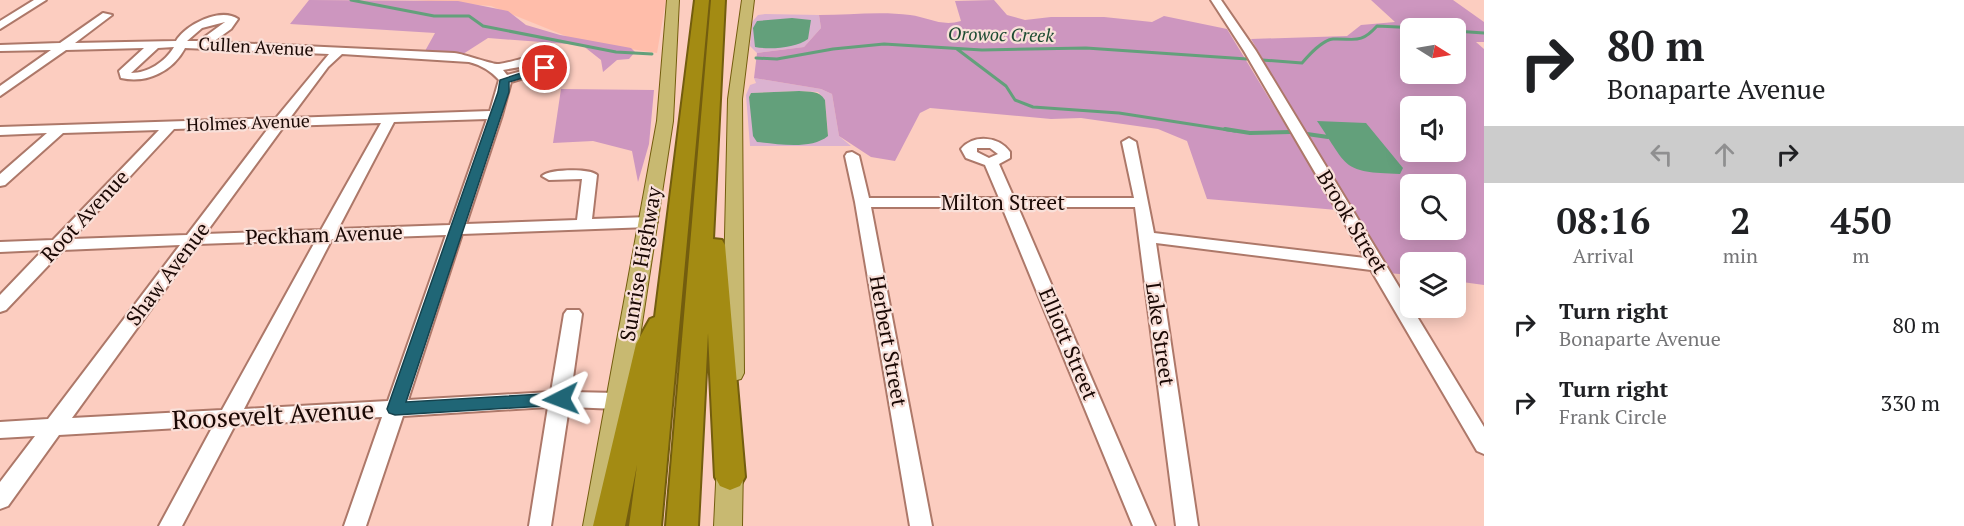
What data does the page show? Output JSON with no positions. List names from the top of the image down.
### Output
{
  "streets": {
    "highway": ["Sunrise Highway"],
    "street": [
      "Cullen Avenue",
      "Holmes Avenue",
      "Milton Street",
      "Root Avenue",
      "Brook Street",
      "Peckham Avenue",
      "Shaw Avenue",
      "Lake Street",
      "Herbert Street",
      "Elliott Street",
      "Roosevelt Avenue"
    ]
  },
  "crossings": [
    ["Cullen Avenue", "Holmes Avenue"],
    ["Cullen Avenue", "Shaw Avenue"],
    ["Holmes Avenue", "Root Avenue"],
    ["Holmes Avenue", "Shaw Avenue"],
    ["Milton Street", "Lake Street"],
    ["Milton Street", "Herbert Street"],
    ["Milton Street", "Elliott Street"],
    ["Root Avenue", "Peckham Avenue"],
    ["Peckham Avenue", "Sunrise Highway"],
    ["Peckham Avenue", "Shaw Avenue"],
    ["Sunrise Highway", "Roosevelt Avenue"],
    ["Shaw Avenue", "Roosevelt Avenue"]
  ],
  "water": ["Orowoc Creek"],
  "north": "right",
  "page": {
    "turn": ["80 m", "Bonaparte Avenue"],
    "eta": [
      "08:16",
      "Arrival",
      "2",
      "min",
      "450",
      "m"
    ],
    "list": [
      {
        "name": "Turn right",
        "note": "Bonaparte Avenue",
        "value": "80 m"
      },
      {
        "name": "Turn right",
        "note": "Frank Circle",
        "value": "330 m"
      }
    ]
  }
}
